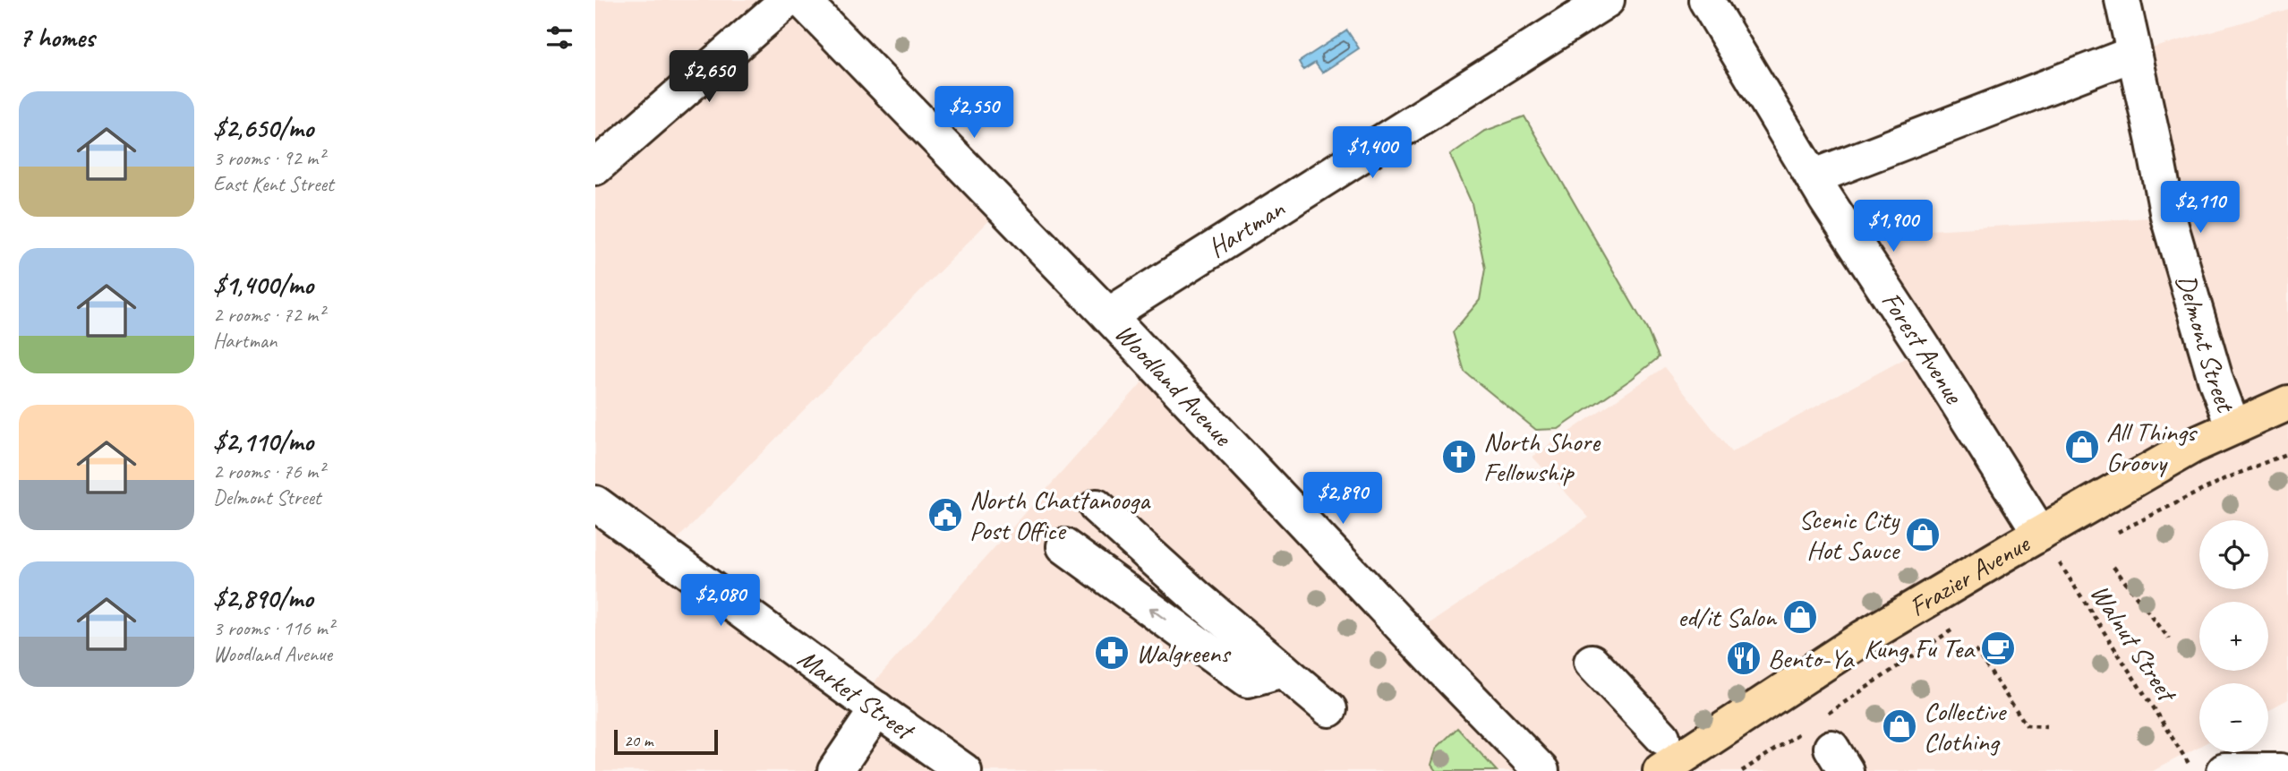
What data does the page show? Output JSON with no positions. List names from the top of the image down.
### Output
{
  "streets": {
    "main road": ["Frazier Avenue"],
    "street": [
      "Hartman",
      "Delmont Street",
      "Forest Avenue",
      "Woodland Avenue",
      "Market Street"
    ],
    "path": ["Walnut Street"]
  },
  "crossings": [
    ["Hartman", "Woodland Avenue"],
    ["Delmont Street", "Frazier Avenue"],
    ["Forest Avenue", "Frazier Avenue"],
    ["Forest Avenue", "Walnut Street"],
    ["Frazier Avenue", "Walnut Street"]
  ],
  "places": {
    "shop": [
      "All Things Groovy",
      "Scenic City Hot Sauce",
      "ed/it Salon",
      "Collective Clothing"
    ],
    "church": ["North Shore Fellowship"],
    "public building": ["North Chattanooga Post Office"],
    "cafe": ["Kung Fu Tea"],
    "pharmacy": ["Walgreens"],
    "restaurant": ["Bento-Ya"]
  },
  "scale_bar": "20 m",
  "page": {
    "heading": "7 homes",
    "price": [
      "$2,650",
      "$2,550",
      "$1,400",
      "$2,110",
      "$1,900",
      "$2,890",
      "$2,080"
    ],
    "list": [
      {
        "name": "$2,650/mo",
        "note": "3 rooms · 92 m² · East Kent Street"
      },
      {
        "name": "$1,400/mo",
        "note": "2 rooms · 72 m² · Hartman"
      },
      {
        "name": "$2,110/mo",
        "note": "2 rooms · 76 m² · Delmont Street"
      },
      {
        "name": "$2,890/mo",
        "note": "3 rooms · 116 m² · Woodland Avenue"
      }
    ],
    "map_buttons": ["+", "−"],
    "scale": "20 m"
  }
}
